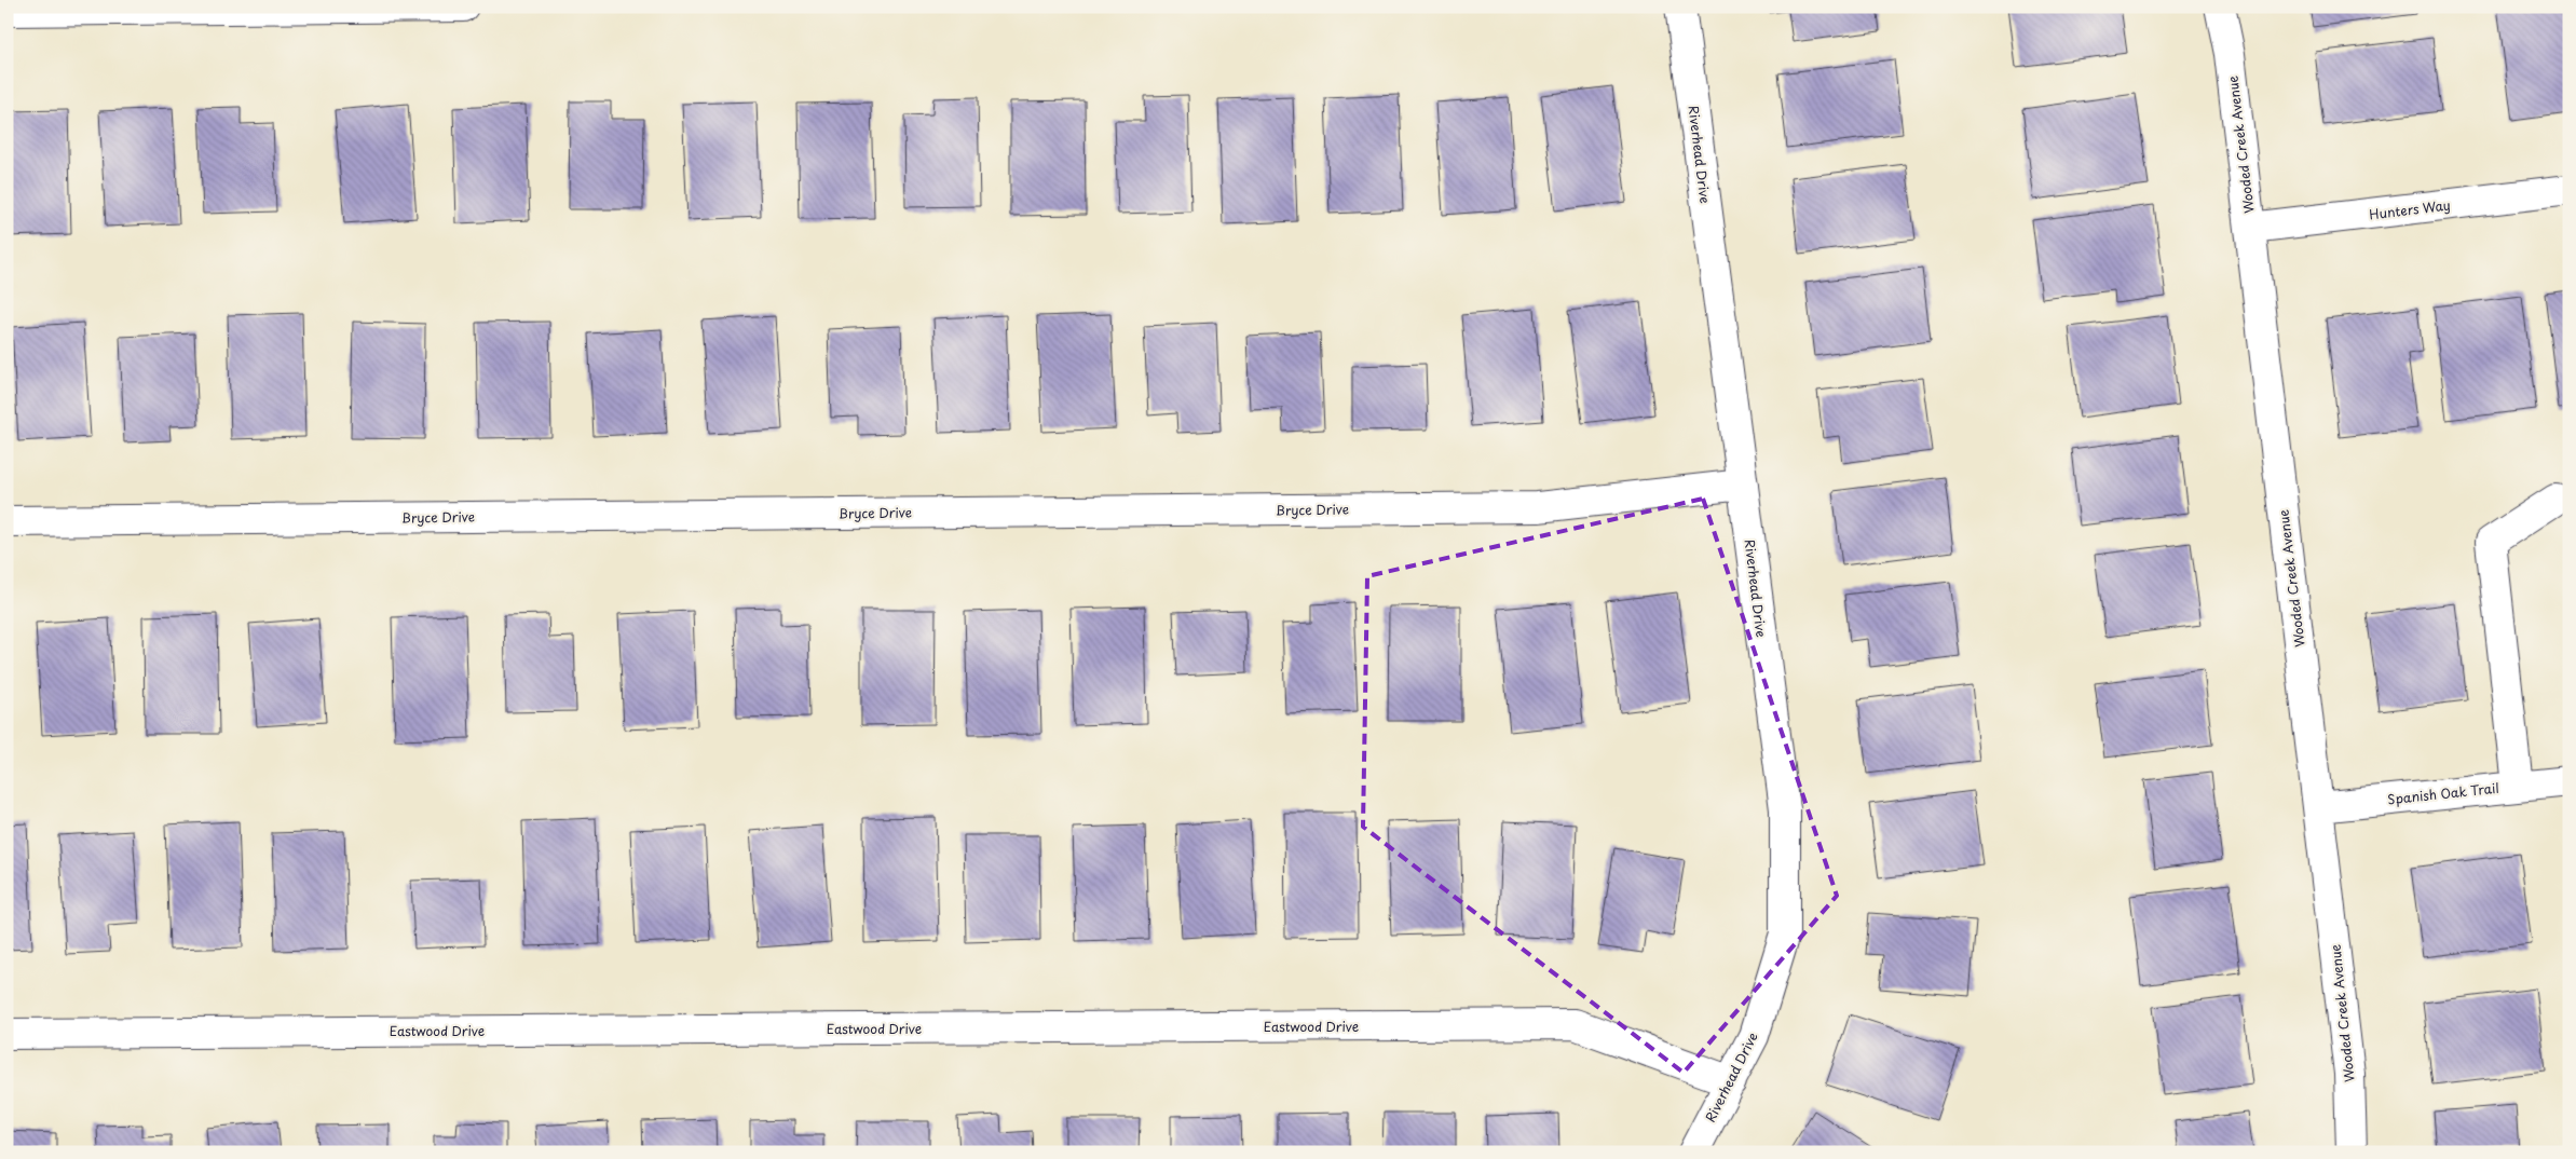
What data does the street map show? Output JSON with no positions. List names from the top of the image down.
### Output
{
  "streets": {
    "street": [
      "Wooded Creek Avenue",
      "Riverhead Drive",
      "Hunters Way",
      "Bryce Drive",
      "Spanish Oak Trail",
      "Eastwood Drive"
    ]
  },
  "crossings": [
    ["Wooded Creek Avenue", "Hunters Way"],
    ["Wooded Creek Avenue", "Spanish Oak Trail"],
    ["Riverhead Drive", "Bryce Drive"],
    ["Riverhead Drive", "Eastwood Drive"]
  ]
}
